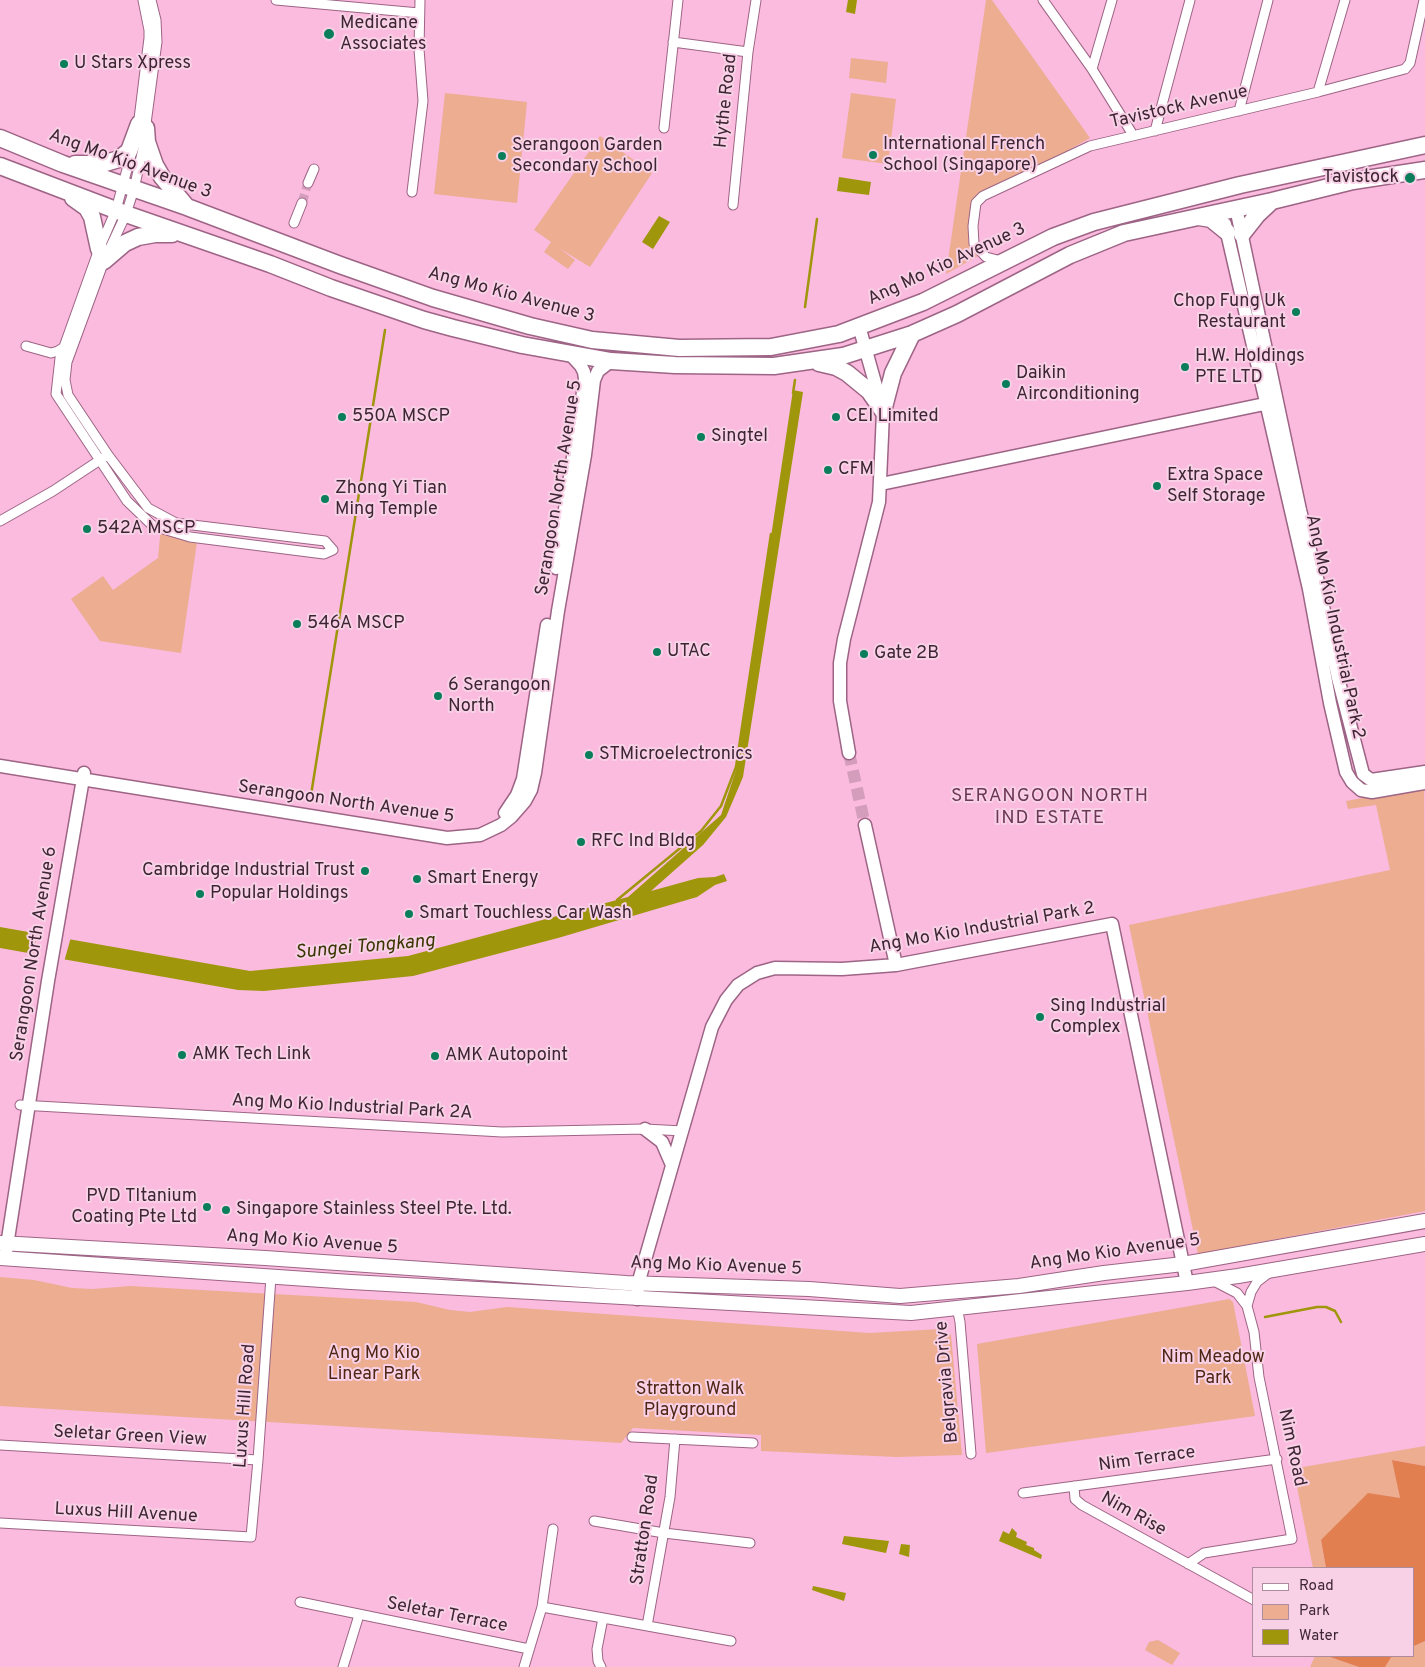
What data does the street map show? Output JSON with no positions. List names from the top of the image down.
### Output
{
  "streets": {
    "highway": ["Ang Mo Kio Avenue 3"],
    "main road": ["Ang Mo Kio Avenue 5"],
    "street": [
      "Hythe Road",
      "Tavistock Avenue",
      "Serangoon North Avenue 5",
      "Ang Mo Kio Industrial Park 2",
      "Serangoon North Avenue 6",
      "Ang Mo Kio Industrial Park 2A",
      "Belgravia Drive",
      "Luxus Hill Road",
      "Seletar Green View",
      "Nim Road",
      "Nim Terrace",
      "Luxus Hill Avenue",
      "Nim Rise",
      "Stratton Road",
      "Seletar Terrace"
    ]
  },
  "crossings": [
    ["Tavistock Avenue", "Ang Mo Kio Avenue 3"],
    ["Serangoon North Avenue 5", "Serangoon North Avenue 6"],
    ["Ang Mo Kio Industrial Park 2", "Ang Mo Kio Industrial Park 2A"],
    ["Ang Mo Kio Industrial Park 2", "Ang Mo Kio Avenue 5"],
    ["Serangoon North Avenue 6", "Ang Mo Kio Industrial Park 2A"],
    ["Serangoon North Avenue 6", "Ang Mo Kio Avenue 5"],
    ["Ang Mo Kio Avenue 5", "Belgravia Drive"],
    ["Ang Mo Kio Avenue 5", "Luxus Hill Road"],
    ["Luxus Hill Road", "Seletar Green View"],
    ["Luxus Hill Road", "Luxus Hill Avenue"],
    ["Nim Road", "Nim Terrace"],
    ["Nim Road", "Nim Rise"],
    ["Nim Terrace", "Nim Rise"]
  ],
  "districts": ["SERANGOON NORTH IND ESTATE"],
  "water": ["Sungei Tongkang"],
  "parks": ["Ang Mo Kio Linear Park", "Nim Meadow Park", "Stratton Walk Playground"],
  "places": [
    "Medicane Associates",
    "U Stars Xpress",
    "International French School (Singapore)",
    "Serangoon Garden Secondary School",
    "Tavistock",
    "Chop Fung Uk Restaurant",
    "H.W. Holdings PTE LTD",
    "Daikin Airconditioning",
    "550A MSCP",
    "CEI Limited",
    "Singtel",
    "CFM",
    "Extra Space Self Storage",
    "Zhong Yi Tian Ming Temple",
    "542A MSCP",
    "546A MSCP",
    "UTAC",
    "Gate 2B",
    "6 Serangoon North",
    "STMicroelectronics",
    "RFC Ind Bldg",
    "Cambridge Industrial Trust",
    "Smart Energy",
    "Popular Holdings",
    "Smart Touchless Car Wash",
    "Sing Industrial Complex",
    "AMK Tech Link",
    "AMK Autopoint",
    "PVD TItanium Coating Pte Ltd",
    "Singapore Stainless Steel Pte. Ltd."
  ],
  "legend": ["Road", "Park", "Water"]
}
